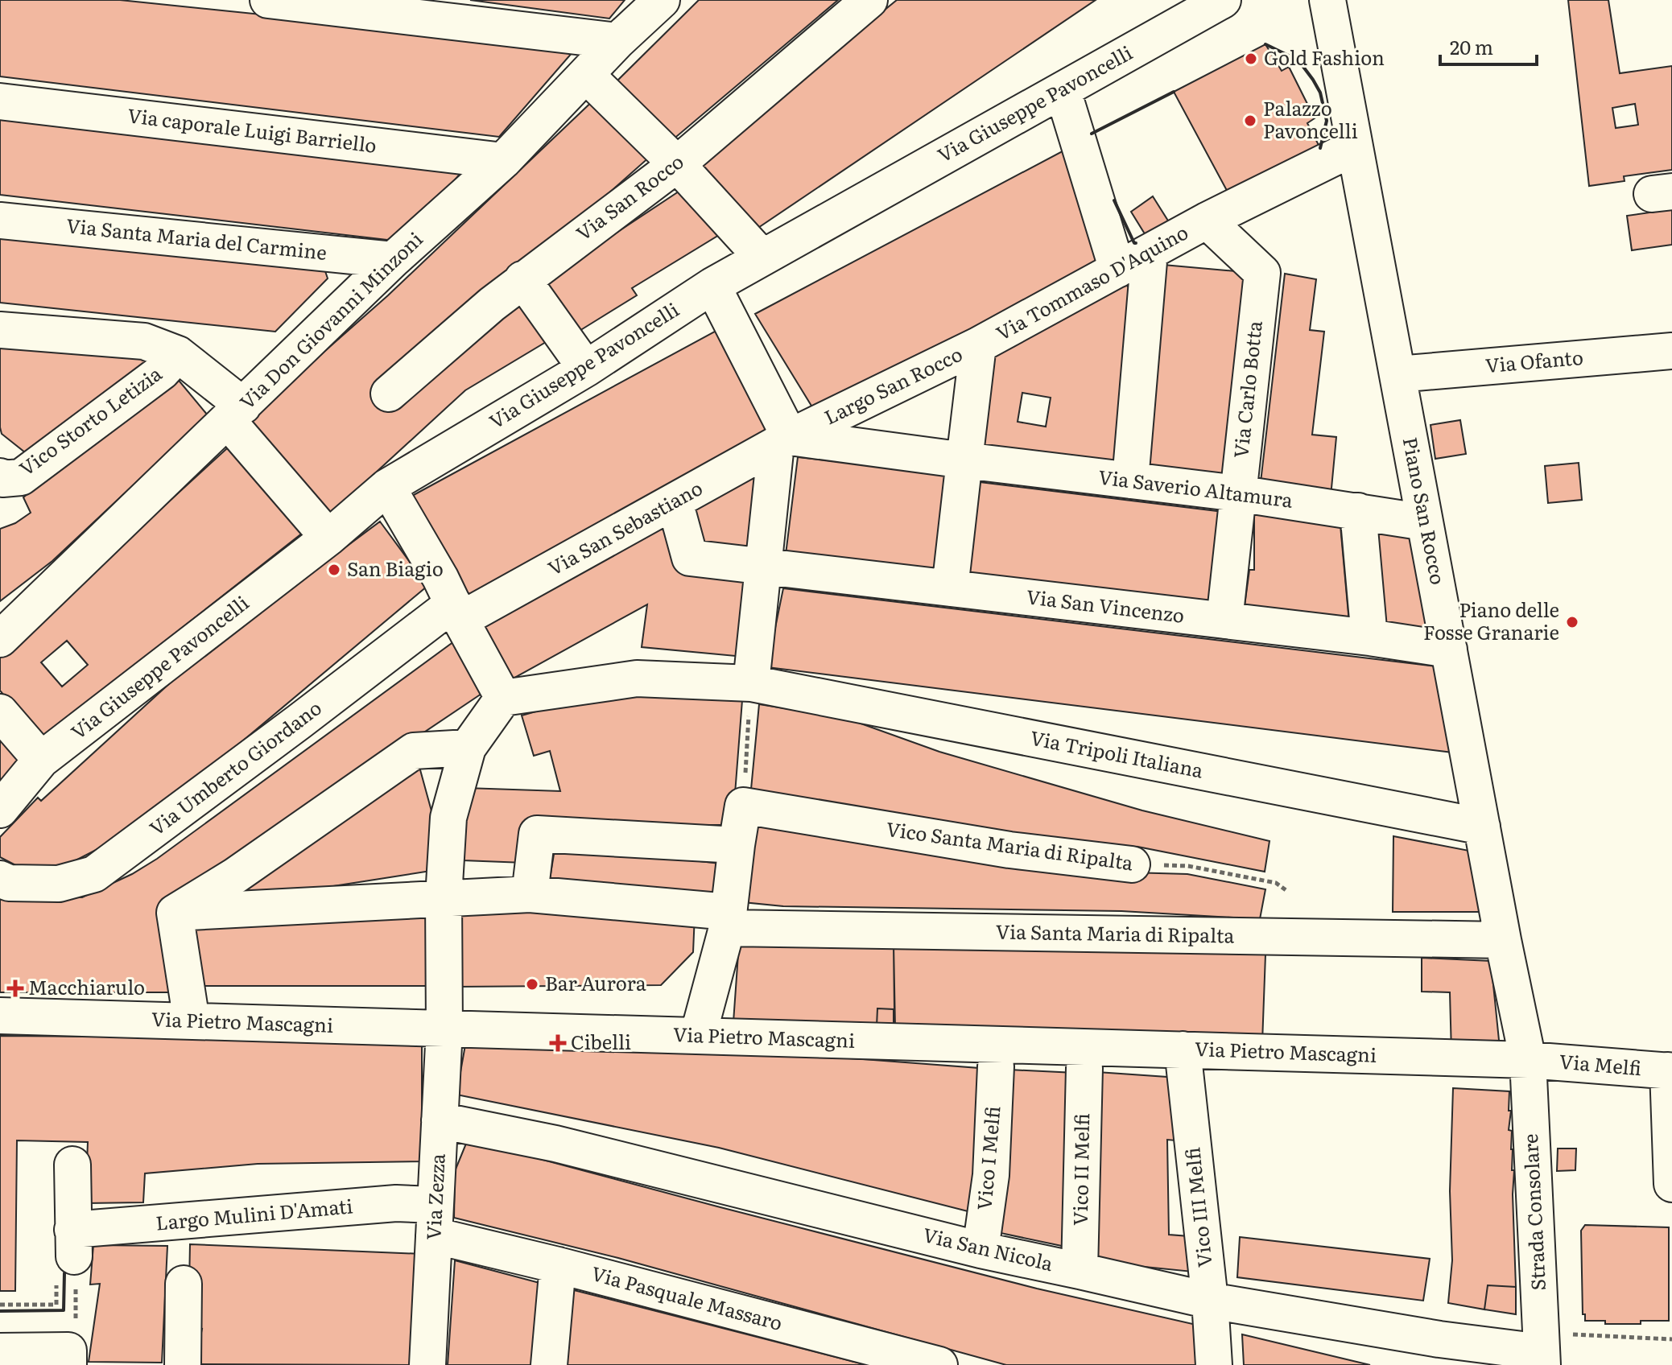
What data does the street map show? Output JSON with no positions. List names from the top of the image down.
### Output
{
  "streets": {
    "street": [
      "Via Giuseppe Pavoncelli",
      "Via caporale Luigi Barriello",
      "Via San Rocco",
      "Via Santa Maria del Carmine",
      "Via Tommaso D'Aquino",
      "Via Don Giovanni Minzoni",
      "Via Ofanto",
      "Largo San Rocco",
      "Via Carlo Botta",
      "Vico Storto Letizia",
      "Via Saverio Altamura",
      "Piano San Rocco",
      "Via San Sebastiano",
      "Via San Vincenzo",
      "Via Tripoli Italiana",
      "Via Umberto Giordano",
      "Vico Santa Maria di Ripalta",
      "Via Santa Maria di Ripalta",
      "Via Pietro Mascagni",
      "Via Melfi",
      "Vico I Melfi",
      "Vico II Melfi",
      "Via Zezza",
      "Vico III Melfi",
      "Strada Consolare",
      "Largo Mulini D'Amati",
      "Via San Nicola",
      "Via Pasquale Massaro"
    ]
  },
  "crossings": [
    ["Via caporale Luigi Barriello", "Via Don Giovanni Minzoni"],
    ["Via Santa Maria del Carmine", "Via Don Giovanni Minzoni"],
    ["Via Tommaso D'Aquino", "Largo San Rocco"],
    ["Via Tommaso D'Aquino", "Via Carlo Botta"],
    ["Via Tommaso D'Aquino", "Piano San Rocco"],
    ["Via Ofanto", "Piano San Rocco"],
    ["Largo San Rocco", "Via Saverio Altamura"],
    ["Largo San Rocco", "Via San Sebastiano"],
    ["Via Carlo Botta", "Via Saverio Altamura"],
    ["Via Carlo Botta", "Via San Vincenzo"],
    ["Via Saverio Altamura", "Piano San Rocco"],
    ["Piano San Rocco", "Via San Vincenzo"],
    ["Piano San Rocco", "Via Tripoli Italiana"],
    ["Piano San Rocco", "Via Santa Maria di Ripalta"],
    ["Piano San Rocco", "Via Pietro Mascagni"],
    ["Piano San Rocco", "Via Melfi"],
    ["Piano San Rocco", "Strada Consolare"],
    ["Via San Sebastiano", "Via San Vincenzo"],
    ["Via San Sebastiano", "Via Umberto Giordano"],
    ["Via Tripoli Italiana", "Via Zezza"],
    ["Via Santa Maria di Ripalta", "Via Zezza"],
    ["Via Pietro Mascagni", "Via Melfi"],
    ["Via Pietro Mascagni", "Via Zezza"],
    ["Via Pietro Mascagni", "Vico III Melfi"],
    ["Via Pietro Mascagni", "Strada Consolare"],
    ["Via Melfi", "Strada Consolare"],
    ["Vico I Melfi", "Via San Nicola"],
    ["Vico II Melfi", "Via San Nicola"],
    ["Via Zezza", "Largo Mulini D'Amati"],
    ["Via Zezza", "Via San Nicola"],
    ["Via Zezza", "Via Pasquale Massaro"],
    ["Vico III Melfi", "Via San Nicola"],
    ["Strada Consolare", "Via San Nicola"],
    ["Largo Mulini D'Amati", "Via Pasquale Massaro"]
  ],
  "places": {
    "other": [
      "Gold Fashion",
      "Palazzo Pavoncelli",
      "San Biagio",
      "Piano delle Fosse Granarie",
      "Bar Aurora"
    ],
    "health": ["Macchiarulo", "Cibelli"]
  },
  "scale_bar": "20 m"
}
